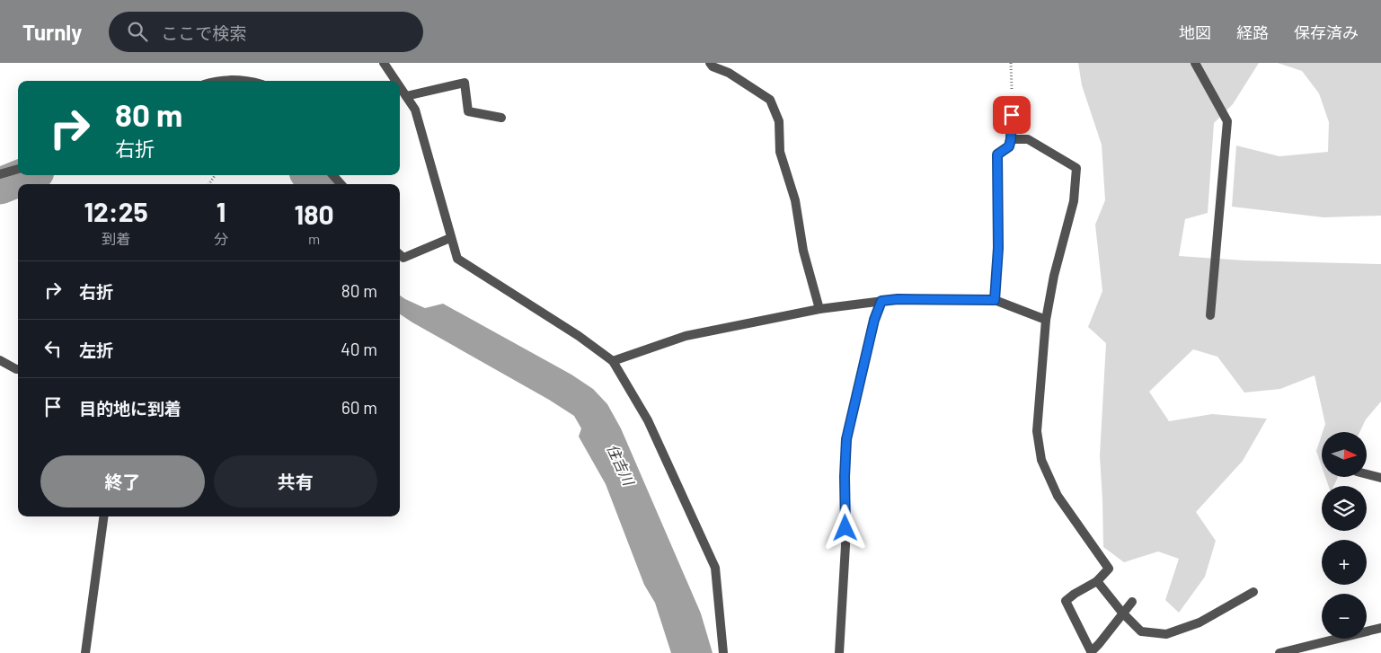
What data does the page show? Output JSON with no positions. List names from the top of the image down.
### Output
{
  "water": ["住吉川"],
  "north": "right",
  "page": {
    "header": "Turnly",
    "search": "ここで検索",
    "nav": ["地図", "経路", "保存済み"],
    "turn": ["80 m", "右折"],
    "eta": [
      "12:25",
      "到着",
      "1",
      "分",
      "180",
      "m"
    ],
    "list": [
      {
        "name": "右折",
        "value": "80 m"
      },
      {
        "name": "左折",
        "value": "40 m"
      },
      {
        "name": "目的地に到着",
        "value": "60 m"
      }
    ],
    "map_buttons": ["+", "−"],
    "buttons": ["終了", "共有"]
  }
}
